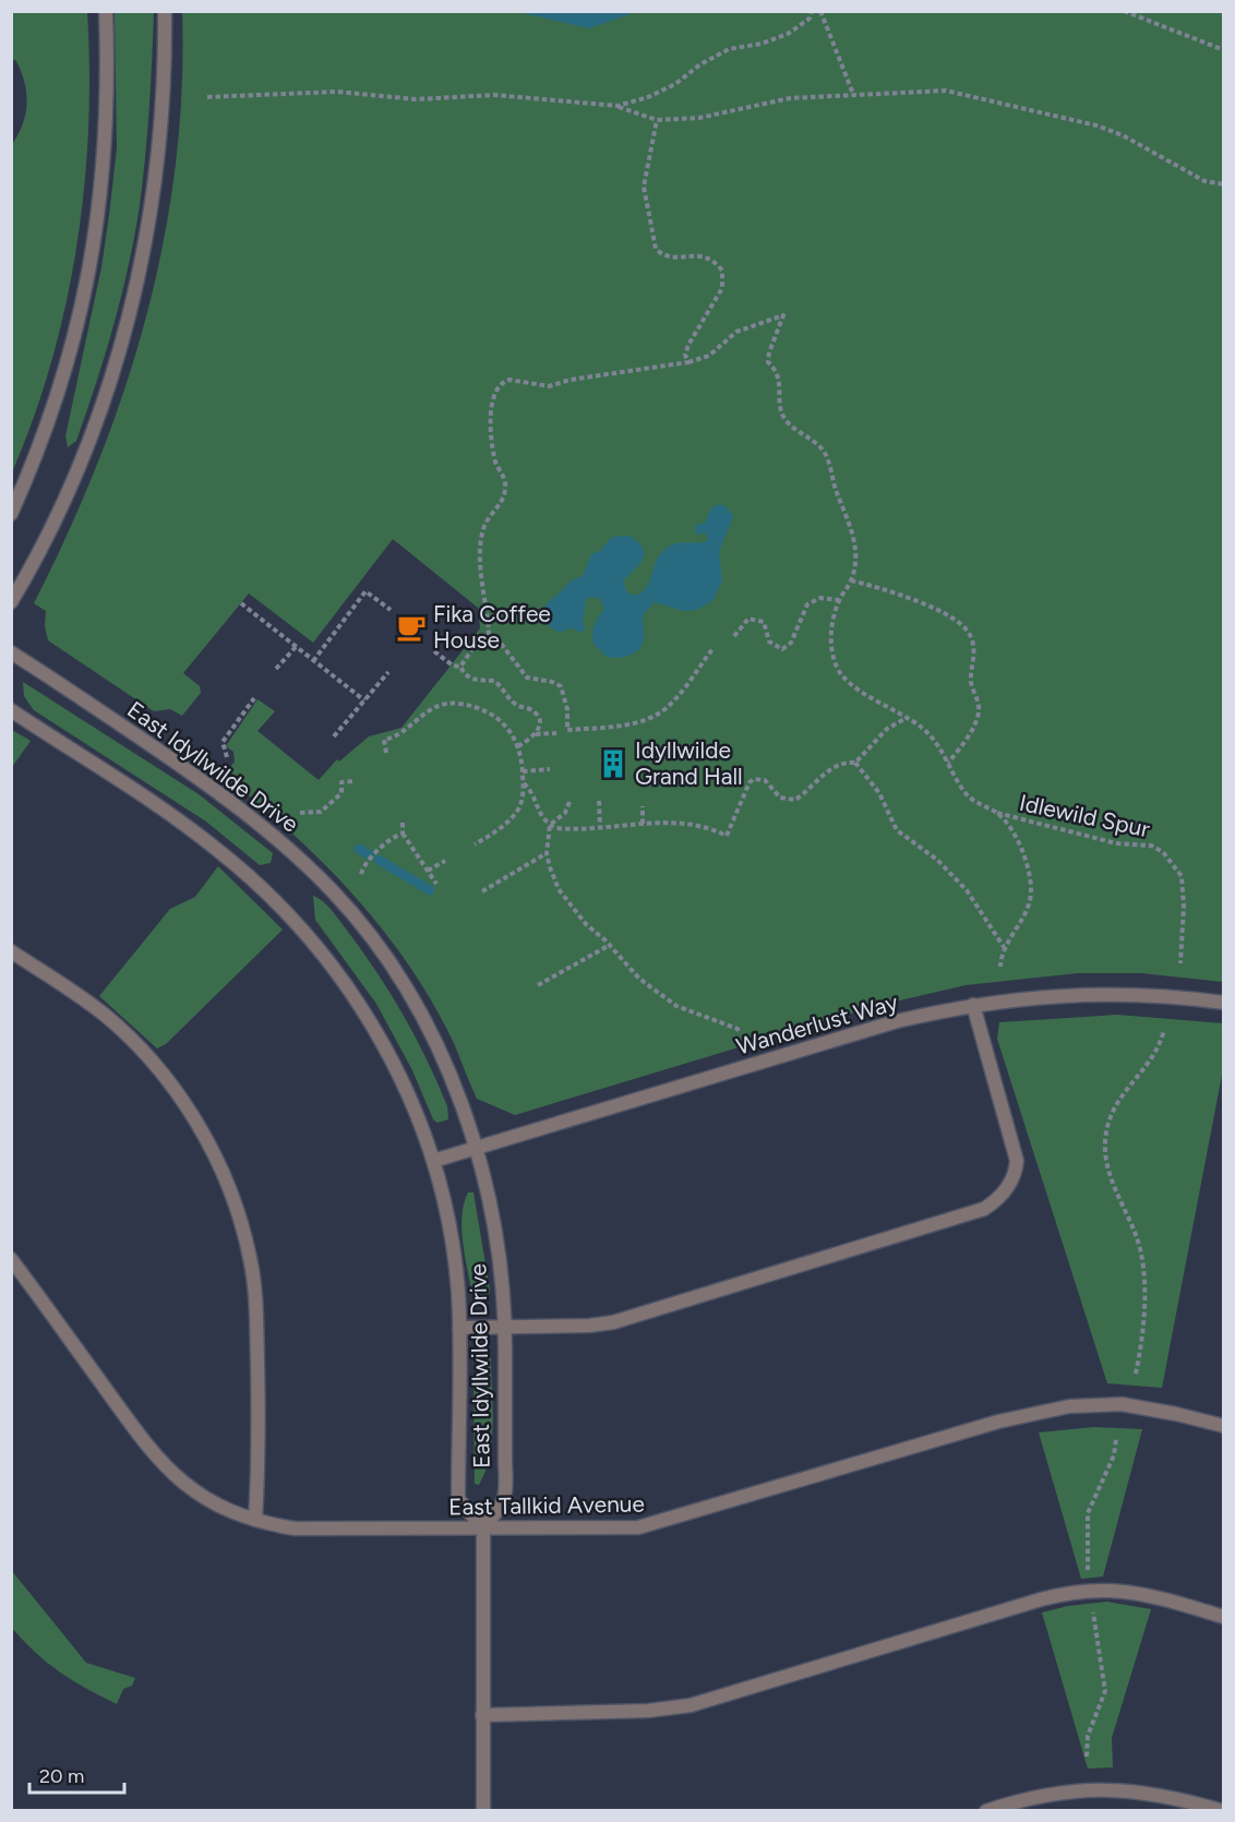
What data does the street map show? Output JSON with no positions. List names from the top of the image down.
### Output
{
  "streets": {
    "street": ["East Idyllwilde Drive", "Wanderlust Way", "East Tallkid Avenue"],
    "path": ["Idlewild Spur"]
  },
  "crossings": [
    ["East Idyllwilde Drive", "Wanderlust Way"],
    ["East Idyllwilde Drive", "East Tallkid Avenue"]
  ],
  "places": {
    "cafe": ["Fika Coffee House"],
    "building": ["Idyllwilde Grand Hall"]
  },
  "scale_bar": "20 m"
}
